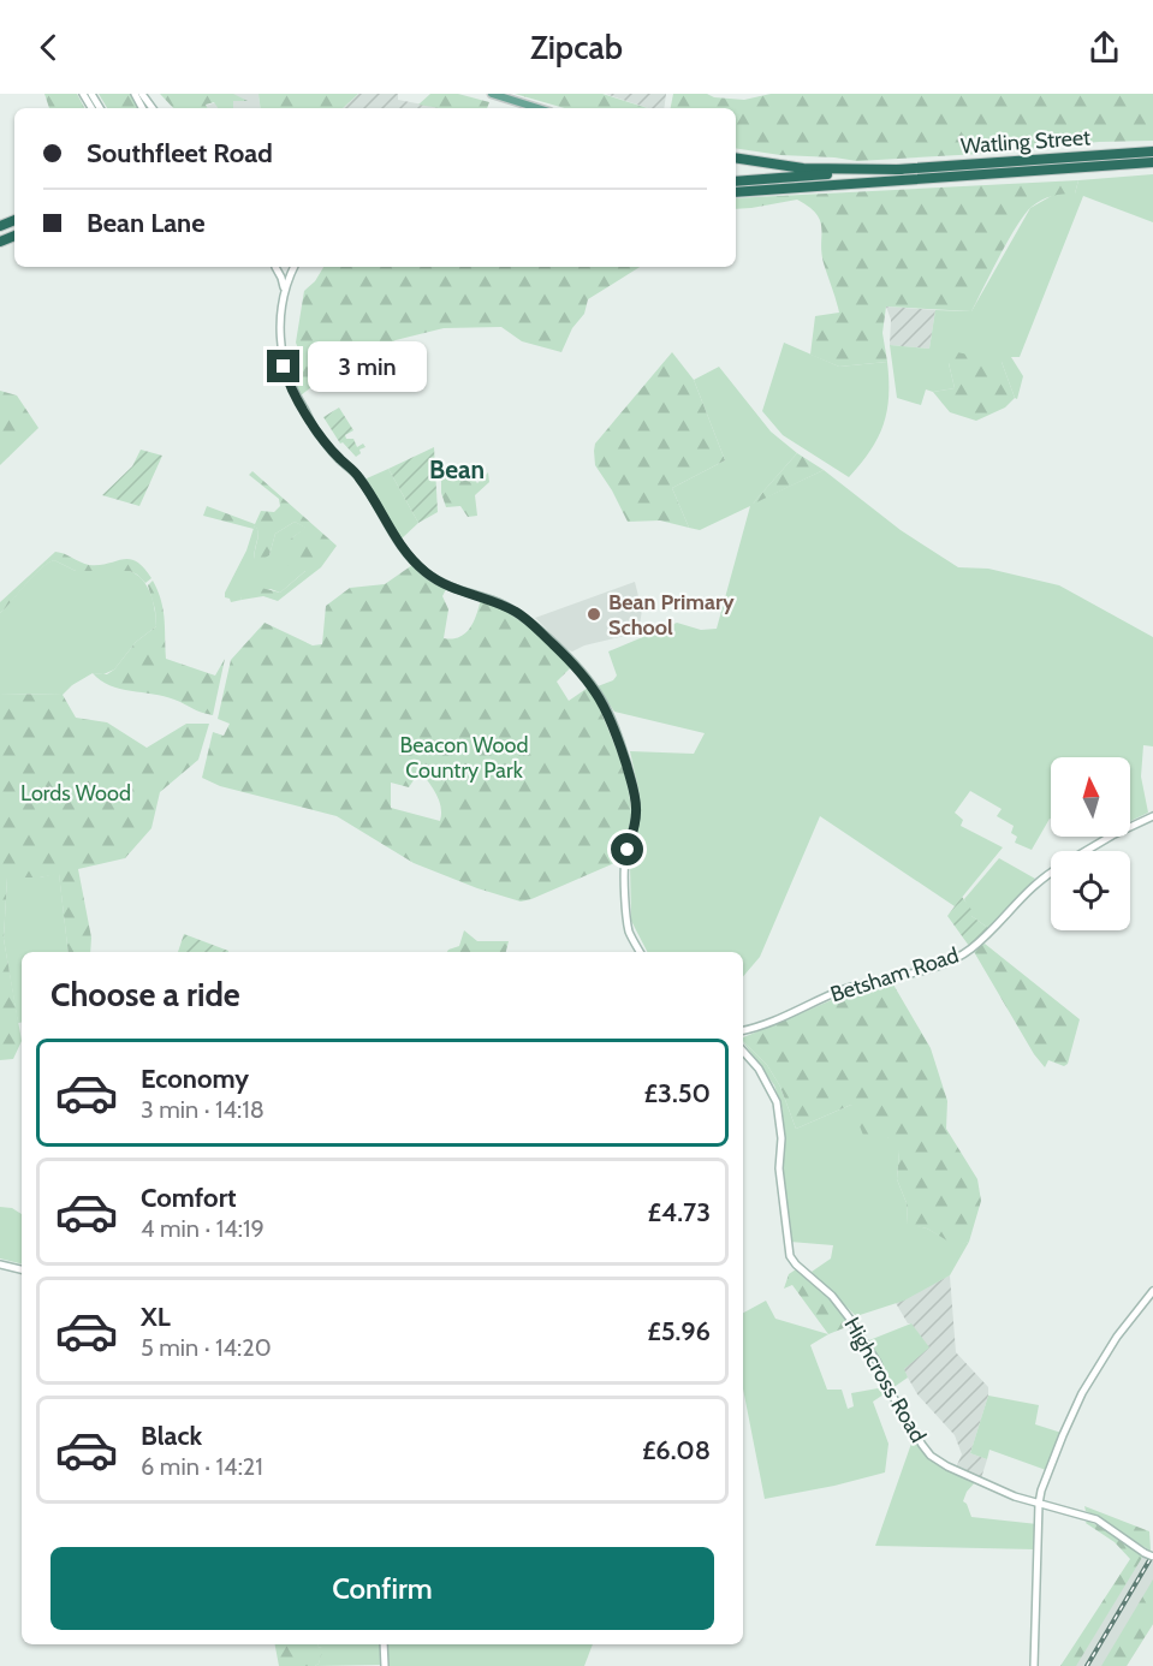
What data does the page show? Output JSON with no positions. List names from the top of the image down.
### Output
{
  "streets": {
    "highway": ["Watling Street"],
    "main road": ["Betsham Road", "Highcross Road"]
  },
  "districts": ["Bean"],
  "parks": ["Beacon Wood Country Park", "Lords Wood"],
  "places": ["Bean Primary School"],
  "north": "top",
  "page": {
    "header": "Zipcab",
    "banner": ["Southfleet Road", "Bean Lane"],
    "bubble": "3 min",
    "heading": "Choose a ride",
    "list": [
      {
        "name": "Economy",
        "note": "3 min · 14:18",
        "value": "£3.50"
      },
      {
        "name": "Comfort",
        "note": "4 min · 14:19",
        "value": "£4.73"
      },
      {
        "name": "XL",
        "note": "5 min · 14:20",
        "value": "£5.96"
      },
      {
        "name": "Black",
        "note": "6 min · 14:21",
        "value": "£6.08"
      }
    ],
    "buttons": "Confirm"
  }
}
